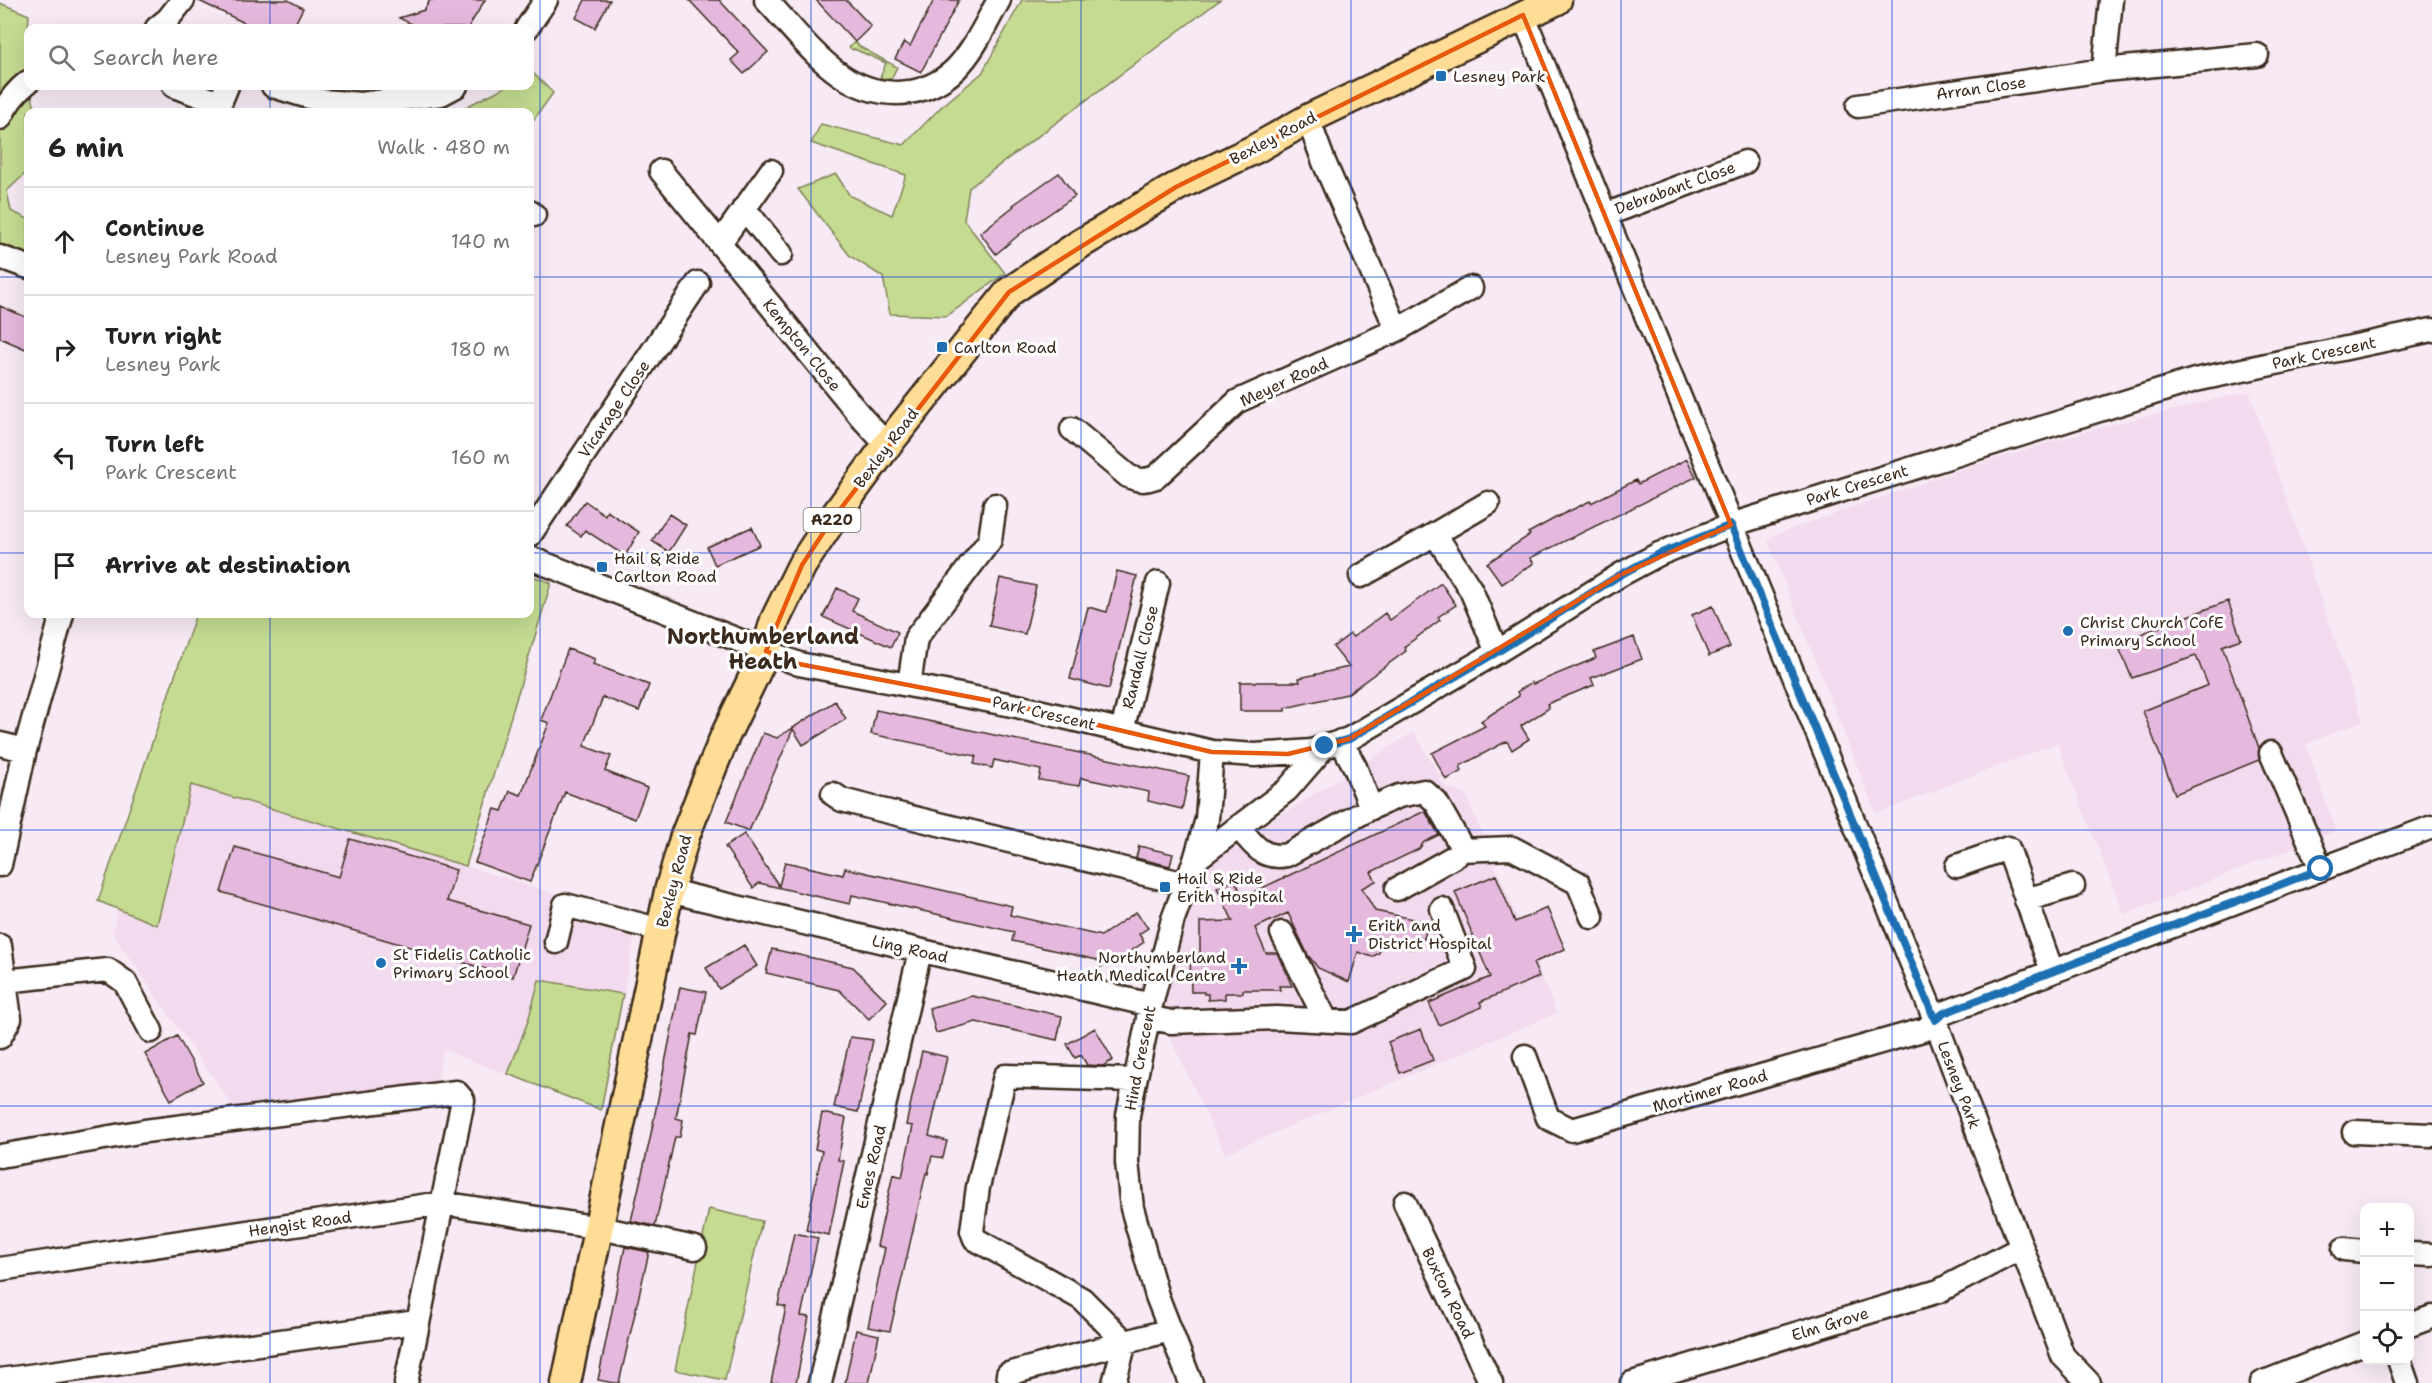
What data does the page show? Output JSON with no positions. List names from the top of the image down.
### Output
{
  "streets": {
    "main road": ["Bexley Road", "A220"],
    "street": [
      "Arran Close",
      "Debrabant Close",
      "Kempton Close",
      "Park Crescent",
      "Meyer Road",
      "Vicarage Close",
      "Randall Close",
      "Ling Road",
      "Hind Crescent",
      "Lesney Park",
      "Mortimer Road",
      "Emes Road",
      "Hengist Road",
      "Buxton Road",
      "Elm Grove"
    ]
  },
  "crossings": [
    ["Bexley Road", "Kempton Close"],
    ["Bexley Road", "Park Crescent"],
    ["Bexley Road", "Ling Road"],
    ["Bexley Road", "Lesney Park"],
    ["Bexley Road", "Hengist Road"],
    ["Debrabant Close", "Lesney Park"],
    ["Park Crescent", "Randall Close"],
    ["Park Crescent", "Hind Crescent"],
    ["Park Crescent", "Lesney Park"],
    ["Ling Road", "Hind Crescent"],
    ["Ling Road", "Emes Road"],
    ["Lesney Park", "Mortimer Road"],
    ["Lesney Park", "Elm Grove"]
  ],
  "districts": ["Northumberland Heath"],
  "places": {
    "transit": [
      "Lesney Park",
      "Carlton Road",
      "Hail & Ride Carlton Road",
      "Hail & Ride Erith Hospital"
    ],
    "other": ["Christ Church CofE Primary School", "St Fidelis Catholic Primary School"],
    "health": ["Erith and District Hospital", "Northumberland Heath Medical Centre"]
  },
  "page": {
    "search": "Search here",
    "heading": ["6 min", "Walk · 480 m"],
    "list": [
      ["Continue", "Lesney Park Road", "140 m"],
      ["Turn right", "Lesney Park", "180 m"],
      ["Turn left", "Park Crescent", "160 m"],
      "Arrive at destination"
    ],
    "map_buttons": ["+", "−"]
  }
}
